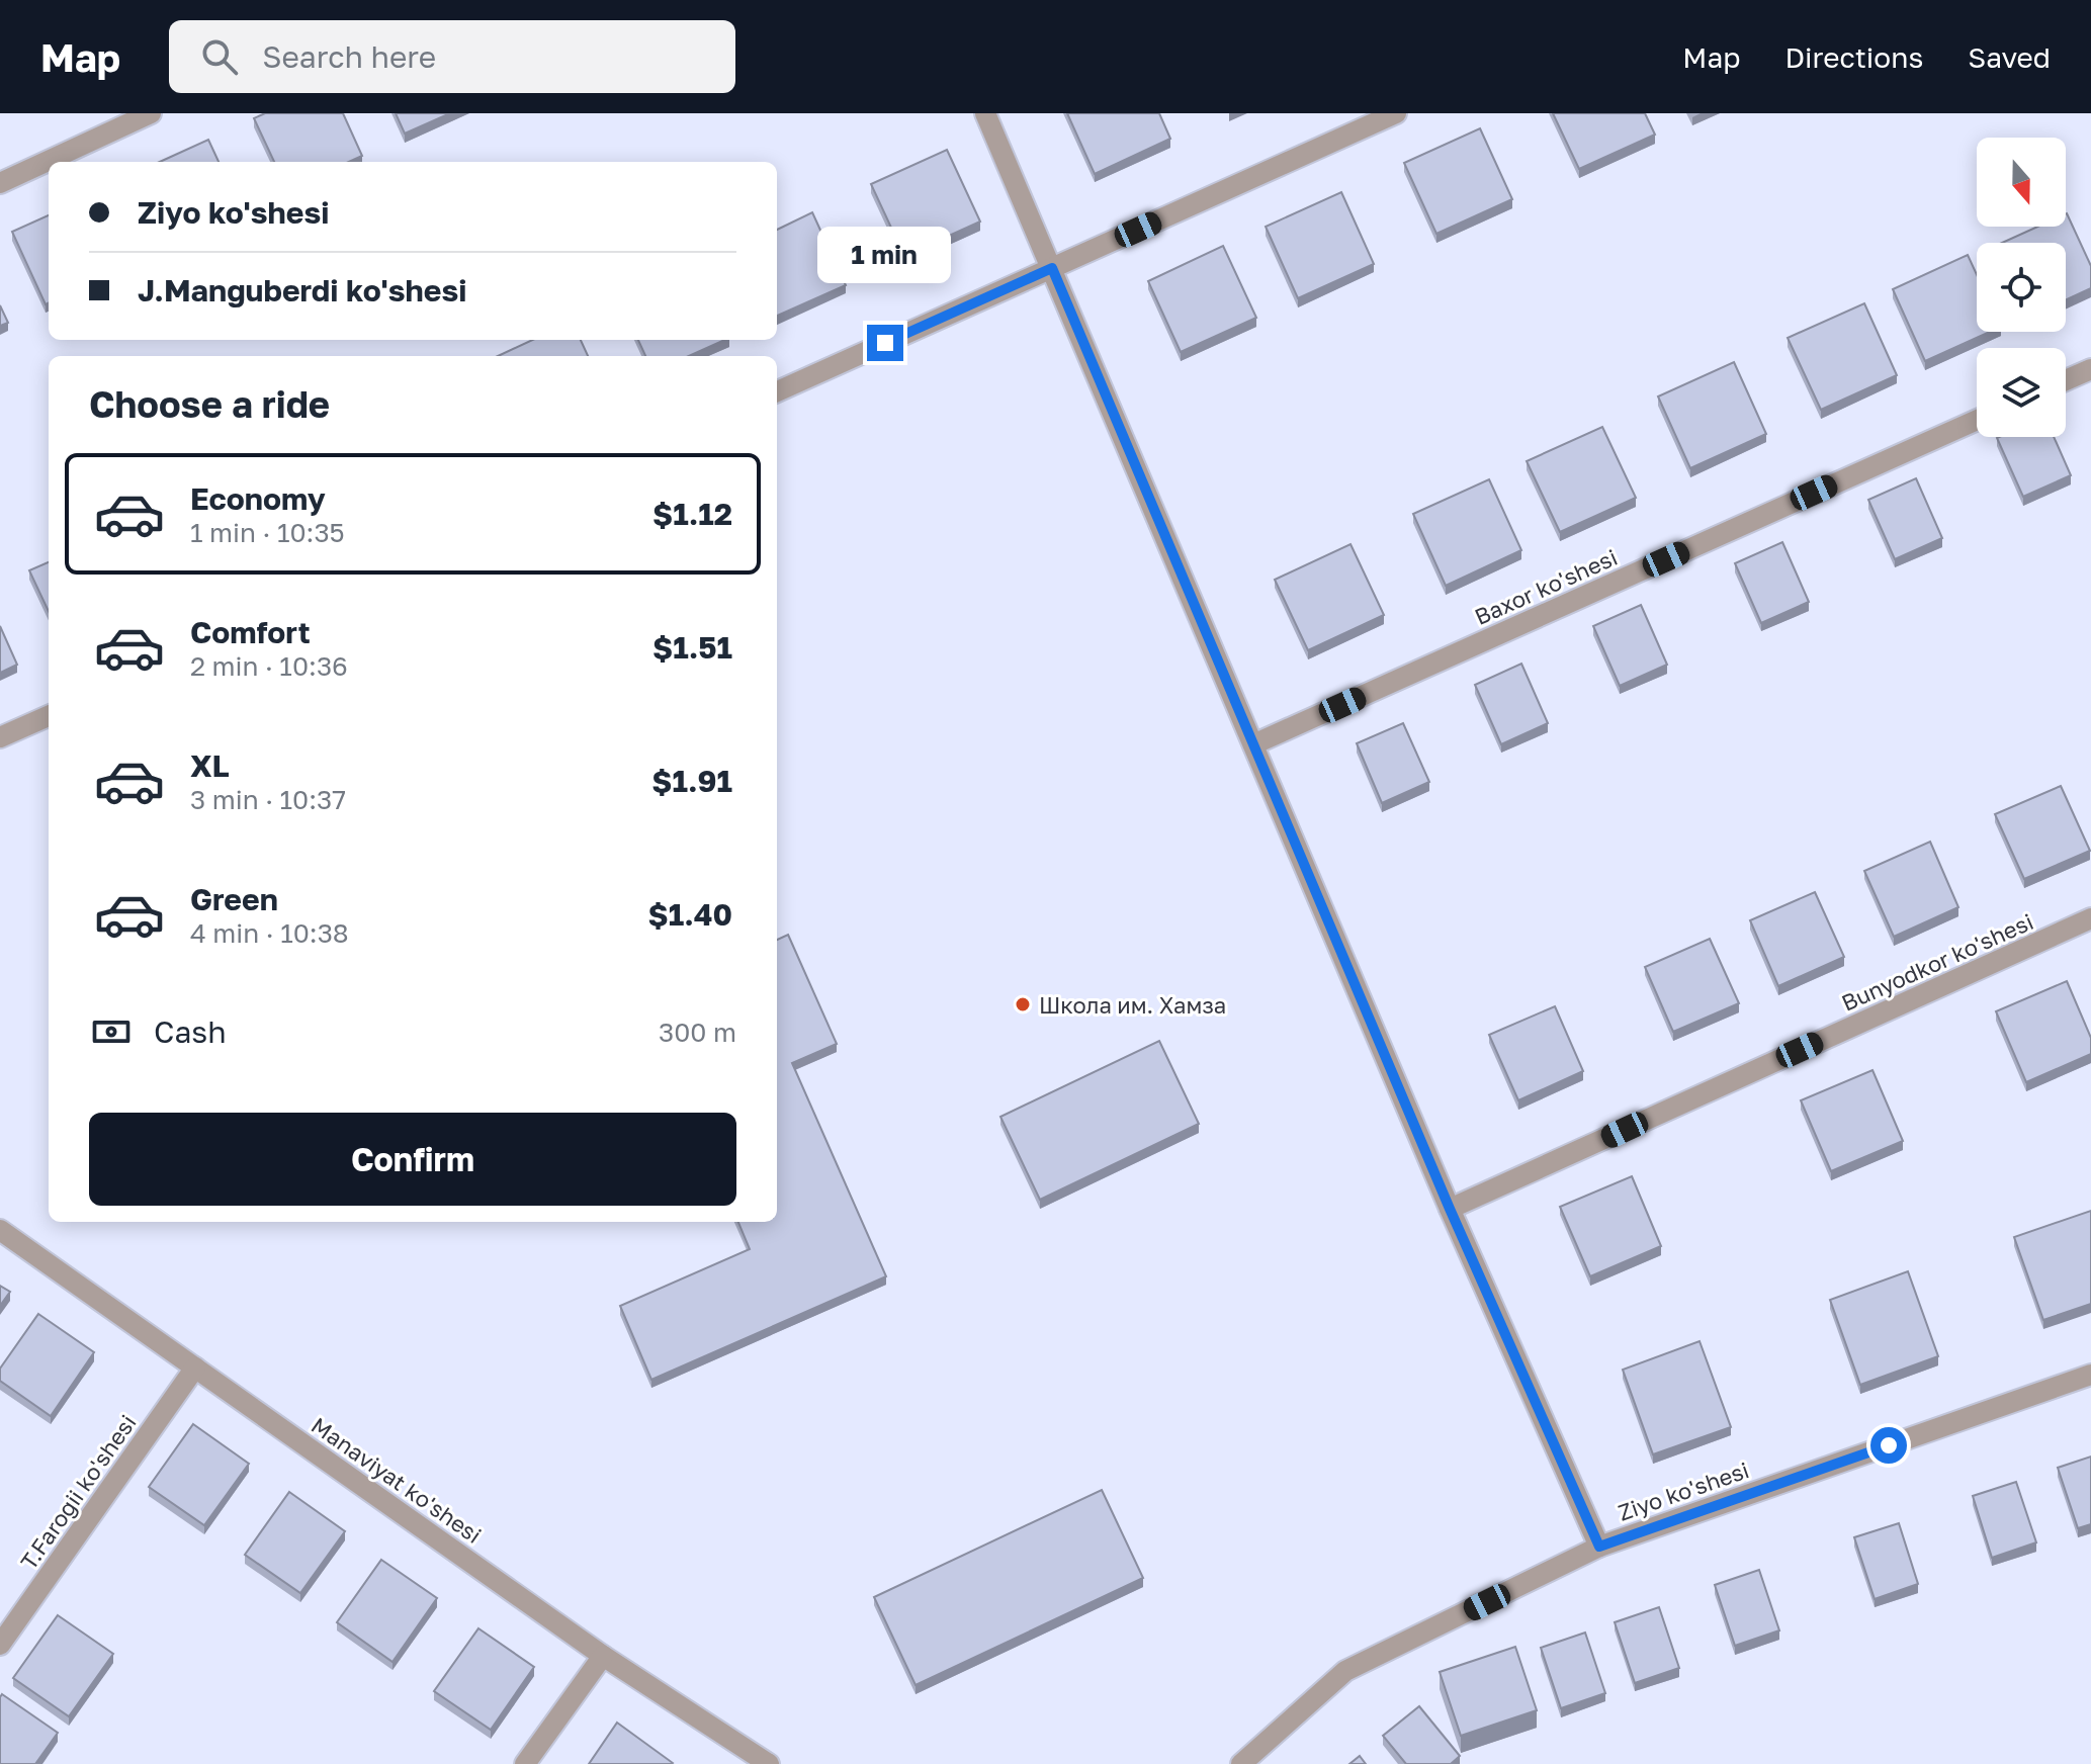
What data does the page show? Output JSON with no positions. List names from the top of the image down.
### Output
{
  "streets": {
    "street": [
      "Baxor ko'shesi",
      "Bunyodkor ko'shesi",
      "Manaviyat ko'shesi",
      "Ziyo ko'shesi",
      "T.Farogii ko'shesi"
    ]
  },
  "crossings": [
    ["Manaviyat ko'shesi", "T.Farogii ko'shesi"]
  ],
  "places": ["Школа им. Хамза"],
  "north": "bottom",
  "page": {
    "header": "Map",
    "search": "Search here",
    "nav": ["Map", "Directions", "Saved"],
    "banner": ["Ziyo ko'shesi", "J.Manguberdi ko'shesi"],
    "bubble": "1 min",
    "heading": "Choose a ride",
    "list": [
      {
        "name": "Economy",
        "note": "1 min · 10:35",
        "value": "$1.12"
      },
      {
        "name": "Comfort",
        "note": "2 min · 10:36",
        "value": "$1.51"
      },
      {
        "name": "XL",
        "note": "3 min · 10:37",
        "value": "$1.91"
      },
      {
        "name": "Green",
        "note": "4 min · 10:38",
        "value": "$1.40"
      }
    ],
    "pay": ["Cash", "300 m"],
    "buttons": "Confirm"
  }
}
